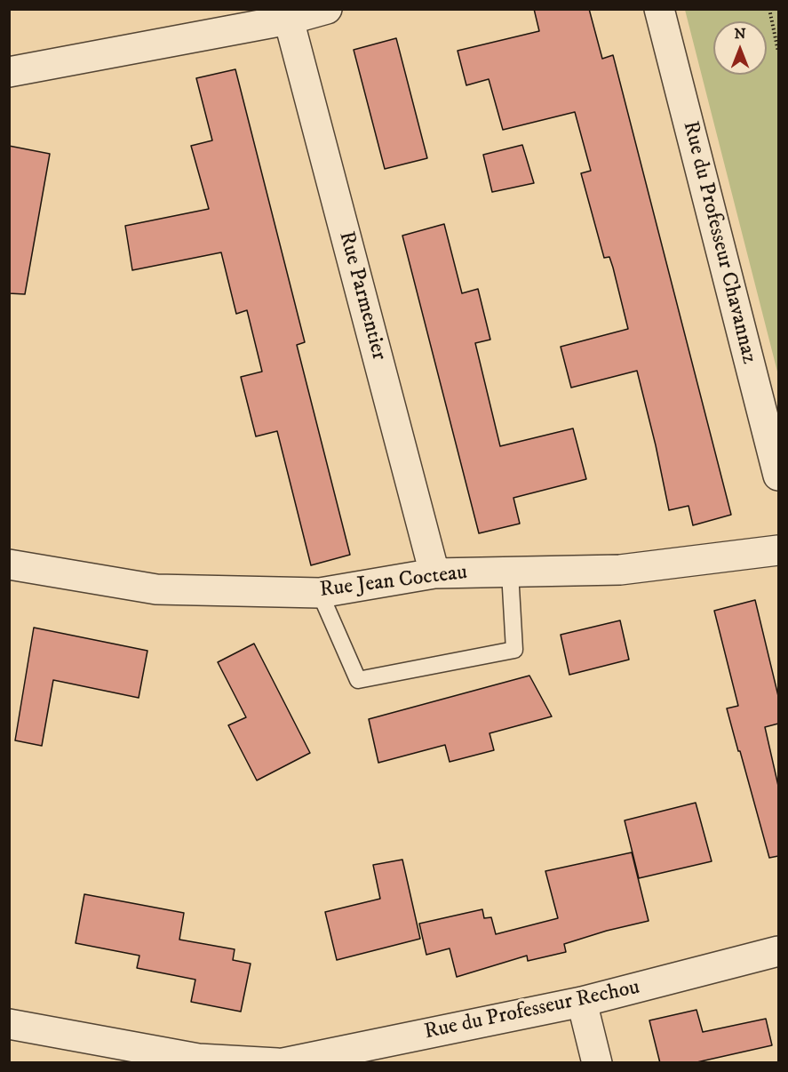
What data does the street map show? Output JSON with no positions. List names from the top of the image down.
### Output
{
  "streets": {
    "street": [
      "Rue du Professeur Chavannaz",
      "Rue Parmentier",
      "Rue Jean Cocteau",
      "Rue du Professeur Rechou"
    ]
  },
  "crossings": [
    ["Rue Parmentier", "Rue Jean Cocteau"]
  ],
  "north": "top"
}
